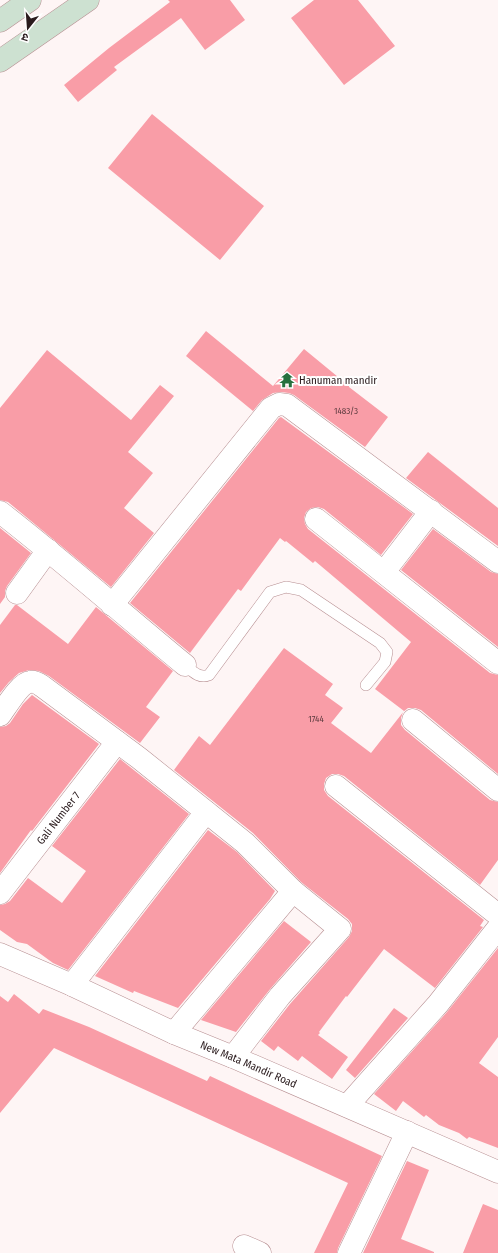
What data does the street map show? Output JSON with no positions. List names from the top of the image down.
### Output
{
  "streets": {
    "street": ["Gali Number 7", "New Mata Mandir Road"]
  },
  "places": {
    "temple": ["Hanuman mandir"]
  },
  "house_numbers": ["1483/3", "1744"],
  "north": "bottom"
}
